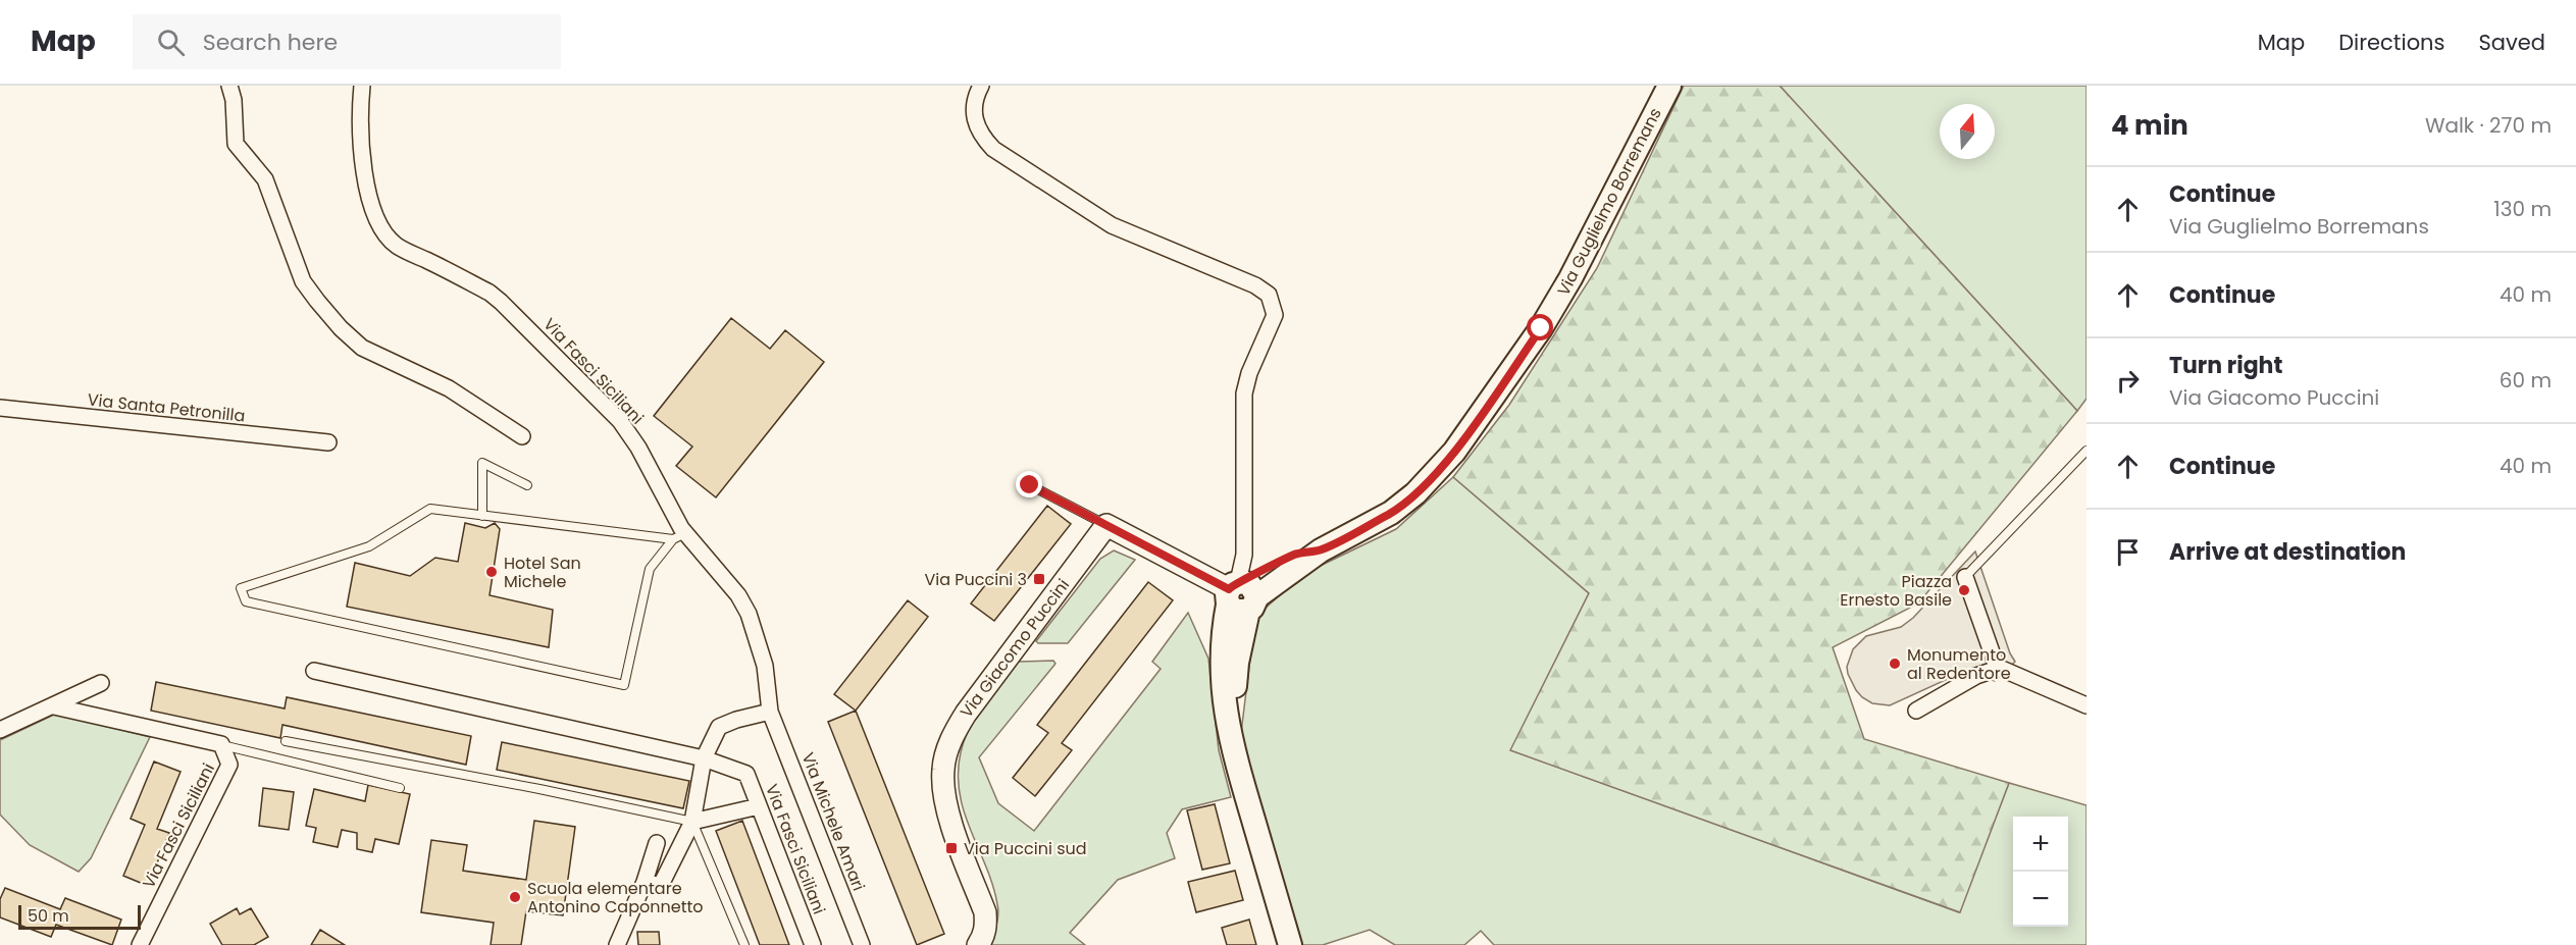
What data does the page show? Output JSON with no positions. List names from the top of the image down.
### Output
{
  "streets": {
    "main road": ["Via Guglielmo Borremans", "Via Giacomo Puccini"],
    "street": ["Via Fasci Siciliani", "Via Santa Petronilla", "Via Michele Amari"]
  },
  "crossings": [
    ["Via Fasci Siciliani", "Via Michele Amari"]
  ],
  "places": {
    "other": [
      "Hotel San Michele",
      "Piazza Ernesto Basile",
      "Monumento al Redentore",
      "Scuola elementare Antonino Caponnetto"
    ],
    "transit": ["Via Puccini 3", "Via Puccini sud"]
  },
  "scale_bar": "50 m",
  "north": "top",
  "page": {
    "header": "Map",
    "search": "Search here",
    "nav": ["Map", "Directions", "Saved"],
    "heading": ["4 min", "Walk · 270 m"],
    "list": [
      ["Continue", "Via Guglielmo Borremans", "130 m"],
      ["Continue", "40 m"],
      ["Turn right", "Via Giacomo Puccini", "60 m"],
      ["Continue", "40 m"],
      "Arrive at destination"
    ],
    "map_buttons": ["+", "−"],
    "scale": "50 m"
  }
}
